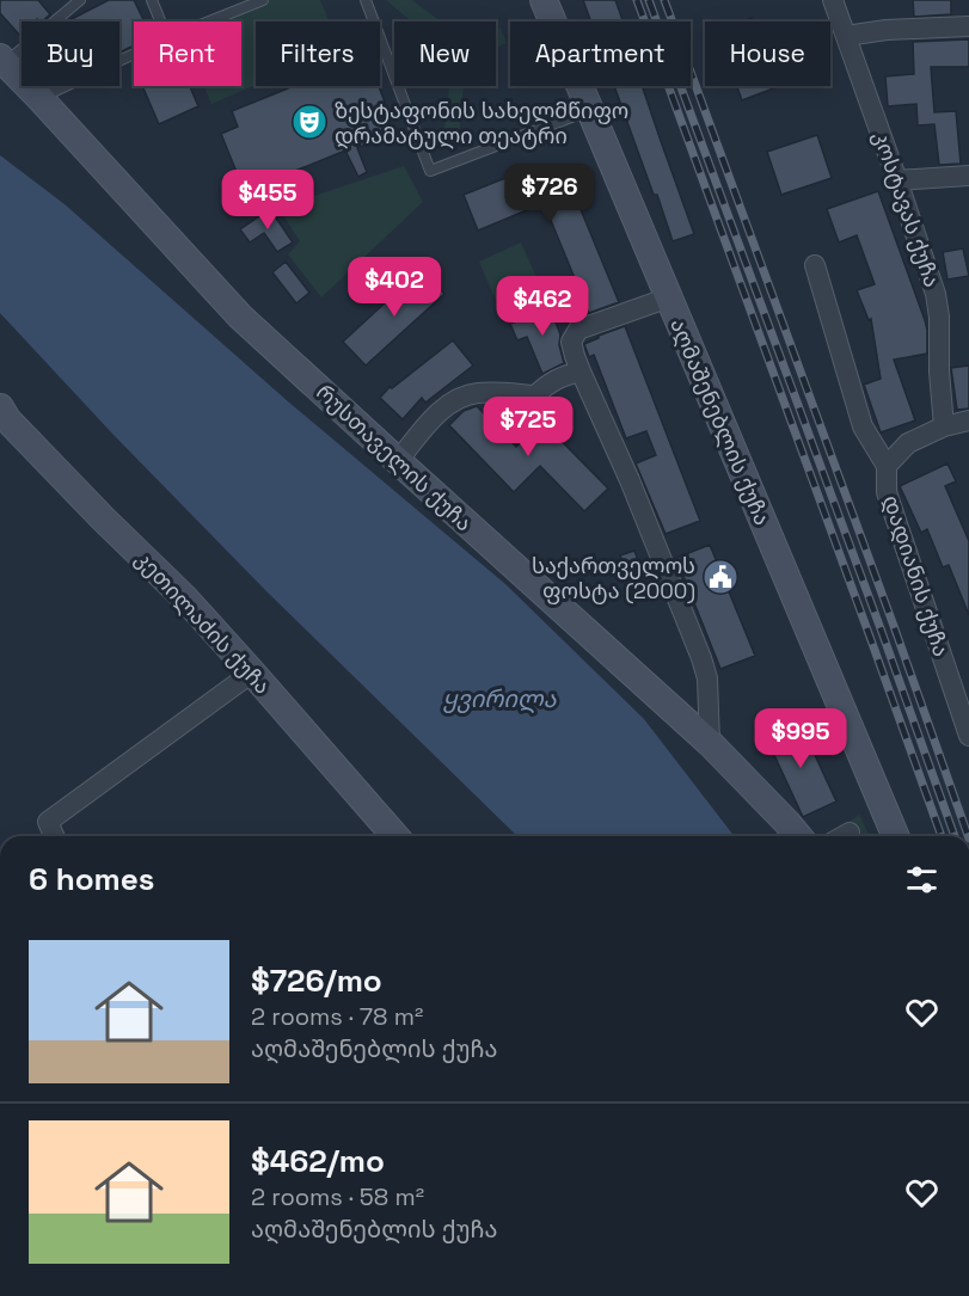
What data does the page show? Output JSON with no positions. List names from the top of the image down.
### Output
{
  "streets": {
    "street": [
      "კოსტავას ქუჩა",
      "აღმაშენებლის ქუჩა",
      "რუსთაველის ქუჩა",
      "დადიანის ქუჩა",
      "კეთილაძის ქუჩა"
    ]
  },
  "crossings": [
    ["კოსტავას ქუჩა", "დადიანის ქუჩა"]
  ],
  "water": ["ყვირილა"],
  "places": {
    "theatre": ["ზესტაფონის სახელმწიფო დრამატული თეატრი"],
    "public building": ["საქართველოს ფოსტა (2000)"]
  },
  "page": {
    "chip": [
      "Buy",
      "Rent",
      "Filters",
      "New",
      "Apartment",
      "House"
    ],
    "price": [
      "$726",
      "$455",
      "$402",
      "$462",
      "$725",
      "$995"
    ],
    "heading": "6 homes",
    "list": [
      {
        "name": "$726/mo",
        "note": "2 rooms · 78 m² · აღმაშენებლის ქუჩა"
      },
      {
        "name": "$462/mo",
        "note": "2 rooms · 58 m² · აღმაშენებლის ქუჩა"
      }
    ]
  }
}
